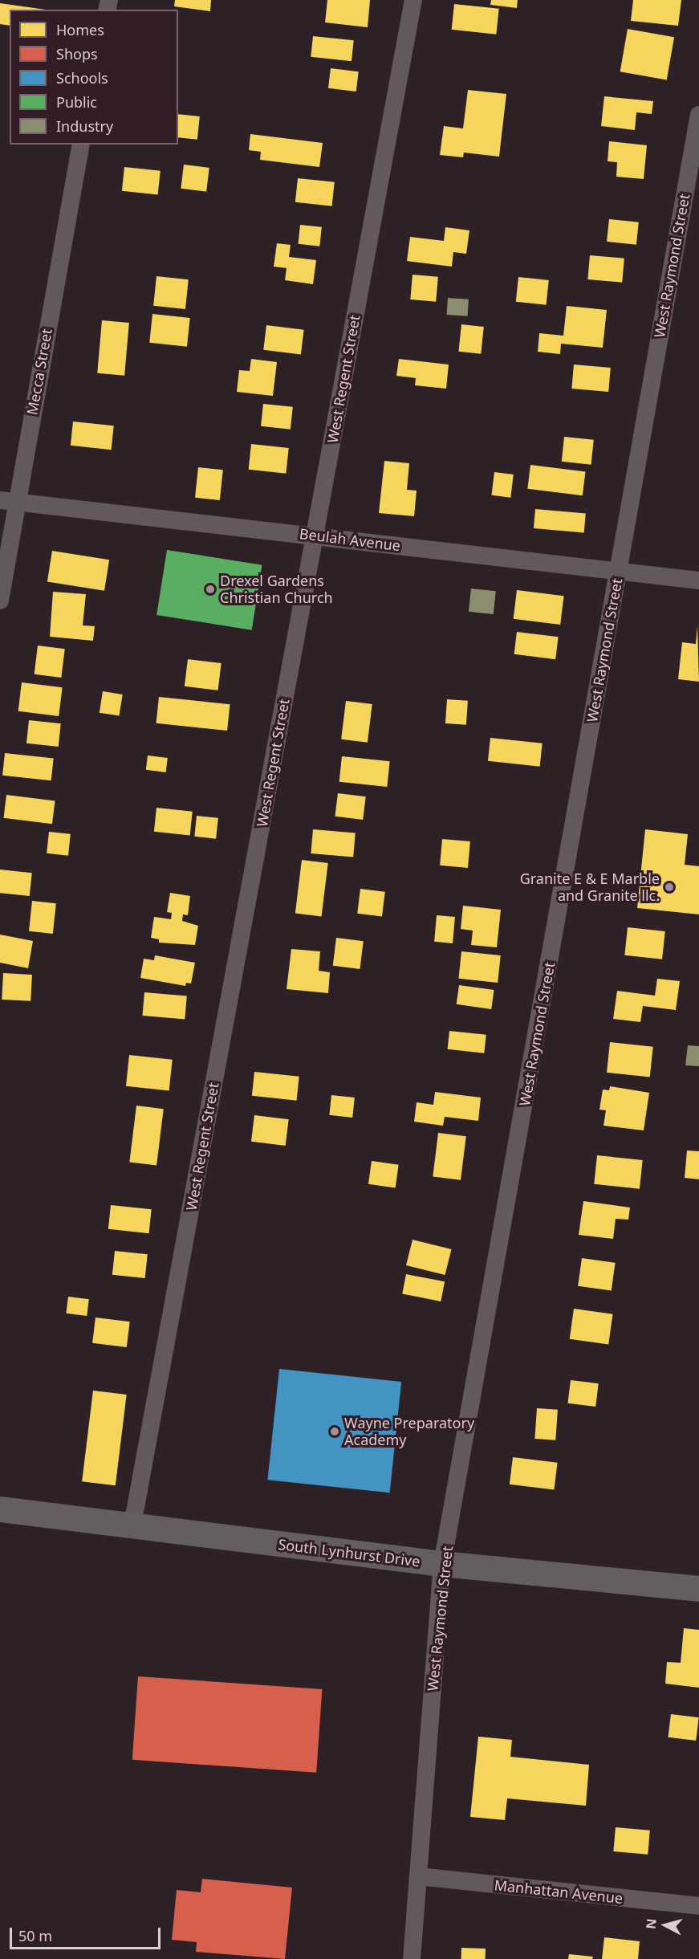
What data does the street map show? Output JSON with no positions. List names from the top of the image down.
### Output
{
  "streets": {
    "main road": ["South Lynhurst Drive"],
    "street": [
      "West Raymond Street",
      "Mecca Street",
      "West Regent Street",
      "Beulah Avenue",
      "Manhattan Avenue"
    ]
  },
  "crossings": [
    ["West Raymond Street", "Beulah Avenue"],
    ["West Raymond Street", "South Lynhurst Drive"],
    ["West Raymond Street", "Manhattan Avenue"],
    ["Mecca Street", "Beulah Avenue"],
    ["West Regent Street", "Beulah Avenue"],
    ["West Regent Street", "South Lynhurst Drive"]
  ],
  "places": ["Drexel Gardens Christian Church", "Granite E & E Marble and Granite llc.", "Wayne Preparatory Academy"],
  "legend": [
    "Homes",
    "Shops",
    "Schools",
    "Public",
    "Industry"
  ],
  "scale_bar": "50 m",
  "north": "left"
}
